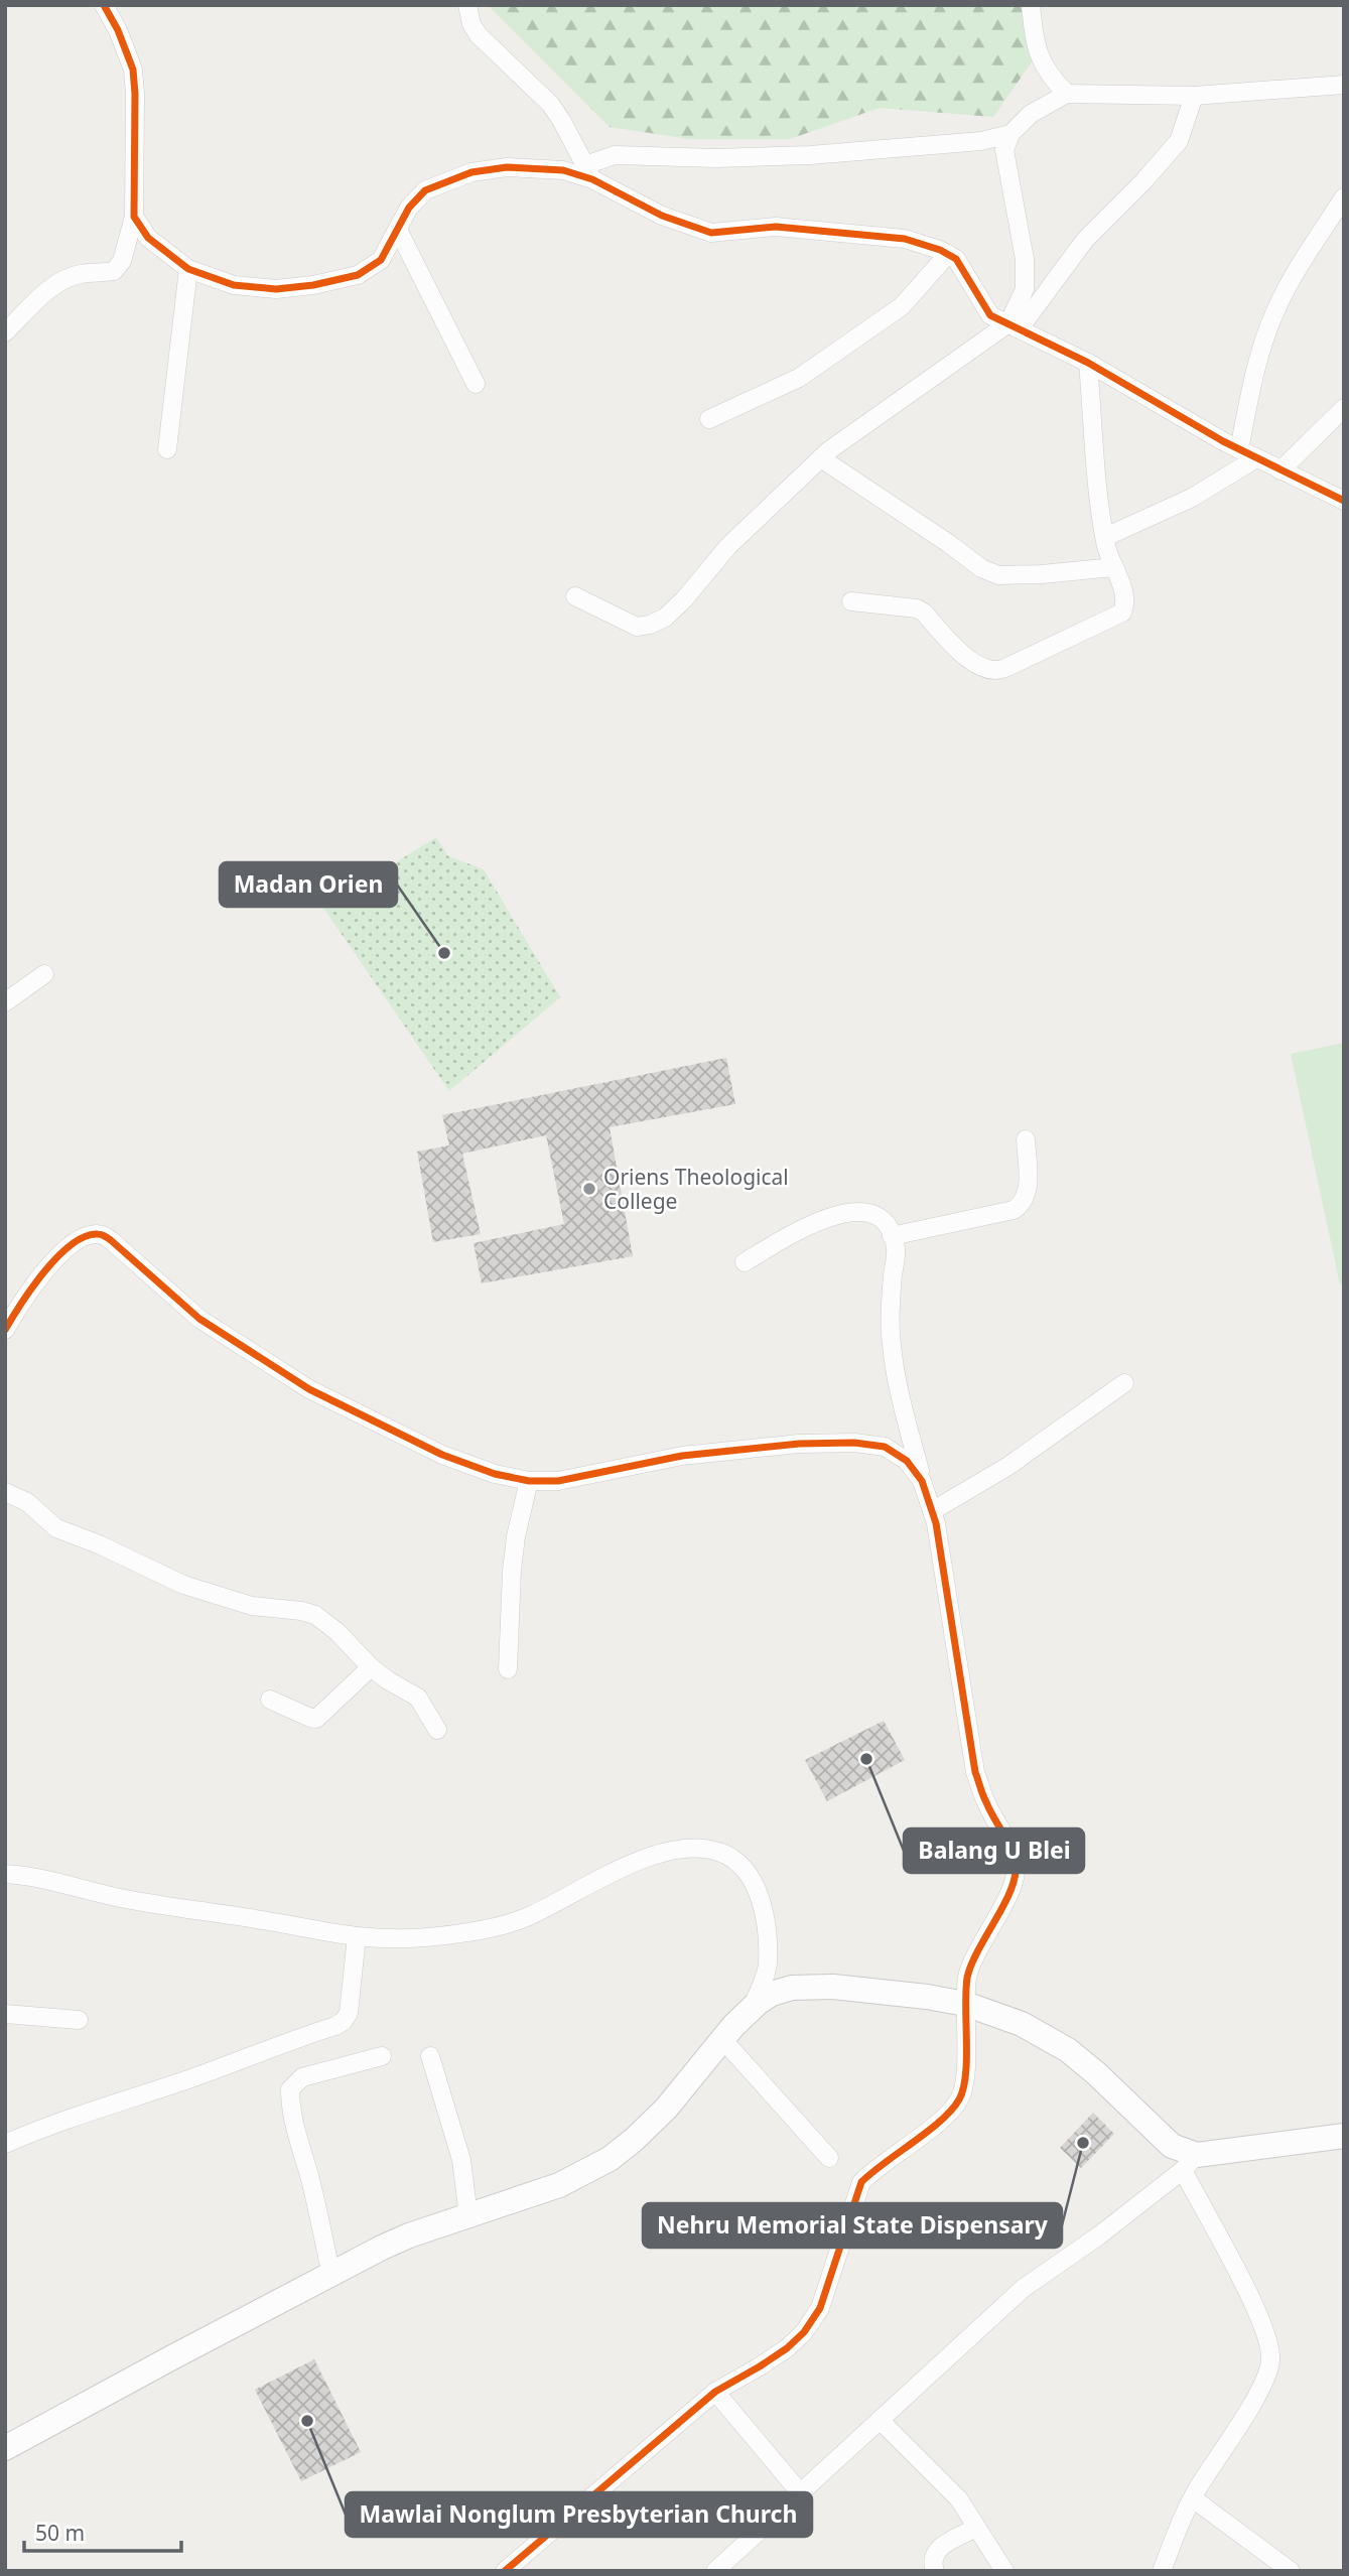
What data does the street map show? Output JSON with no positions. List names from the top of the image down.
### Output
{
  "places": [
    "Madan Orien",
    "Oriens Theological College",
    "Balang U Blei",
    "Nehru Memorial State Dispensary",
    "Mawlai Nonglum Presbyterian Church"
  ],
  "scale_bar": "50 m"
}
